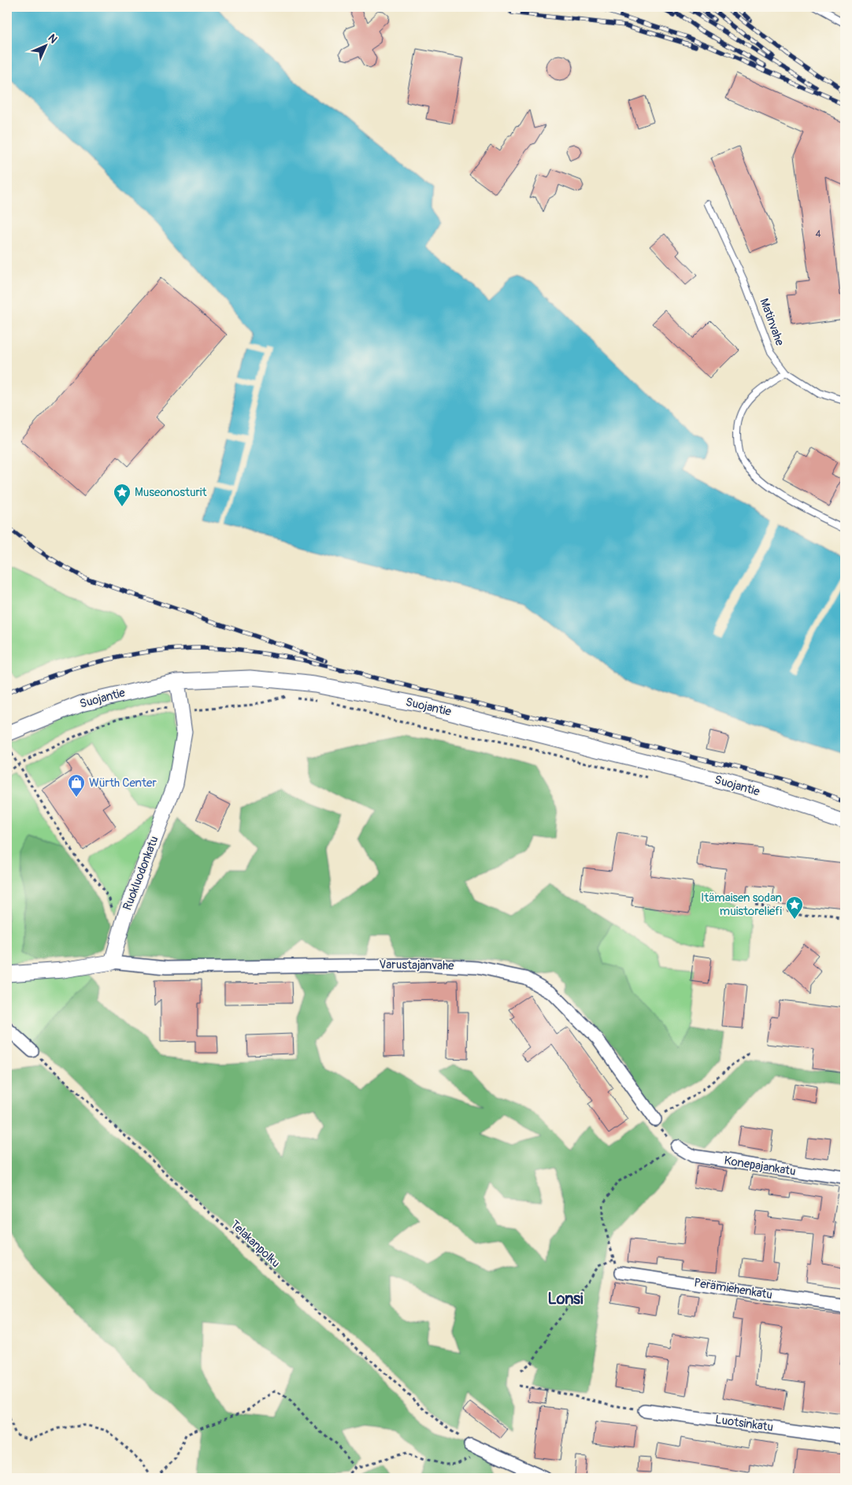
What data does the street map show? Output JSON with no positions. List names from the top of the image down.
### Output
{
  "streets": {
    "street": [
      "Suojantie",
      "Ruokluodonkatu",
      "Varustajanvahe",
      "Konepajankatu",
      "Perämiehenkatu",
      "Luotsinkatu"
    ],
    "lane": ["Matinvahe"],
    "path": ["Telakanpolku"]
  },
  "crossings": [
    ["Suojantie", "Ruokluodonkatu"],
    ["Ruokluodonkatu", "Varustajanvahe"]
  ],
  "districts": ["Lonsi"],
  "places": {
    "place": ["Museonosturit", "Itämaisen sodan muistoreliefi"],
    "shop": ["Würth Center"]
  },
  "house_numbers": ["4"],
  "north": "top right"
}
